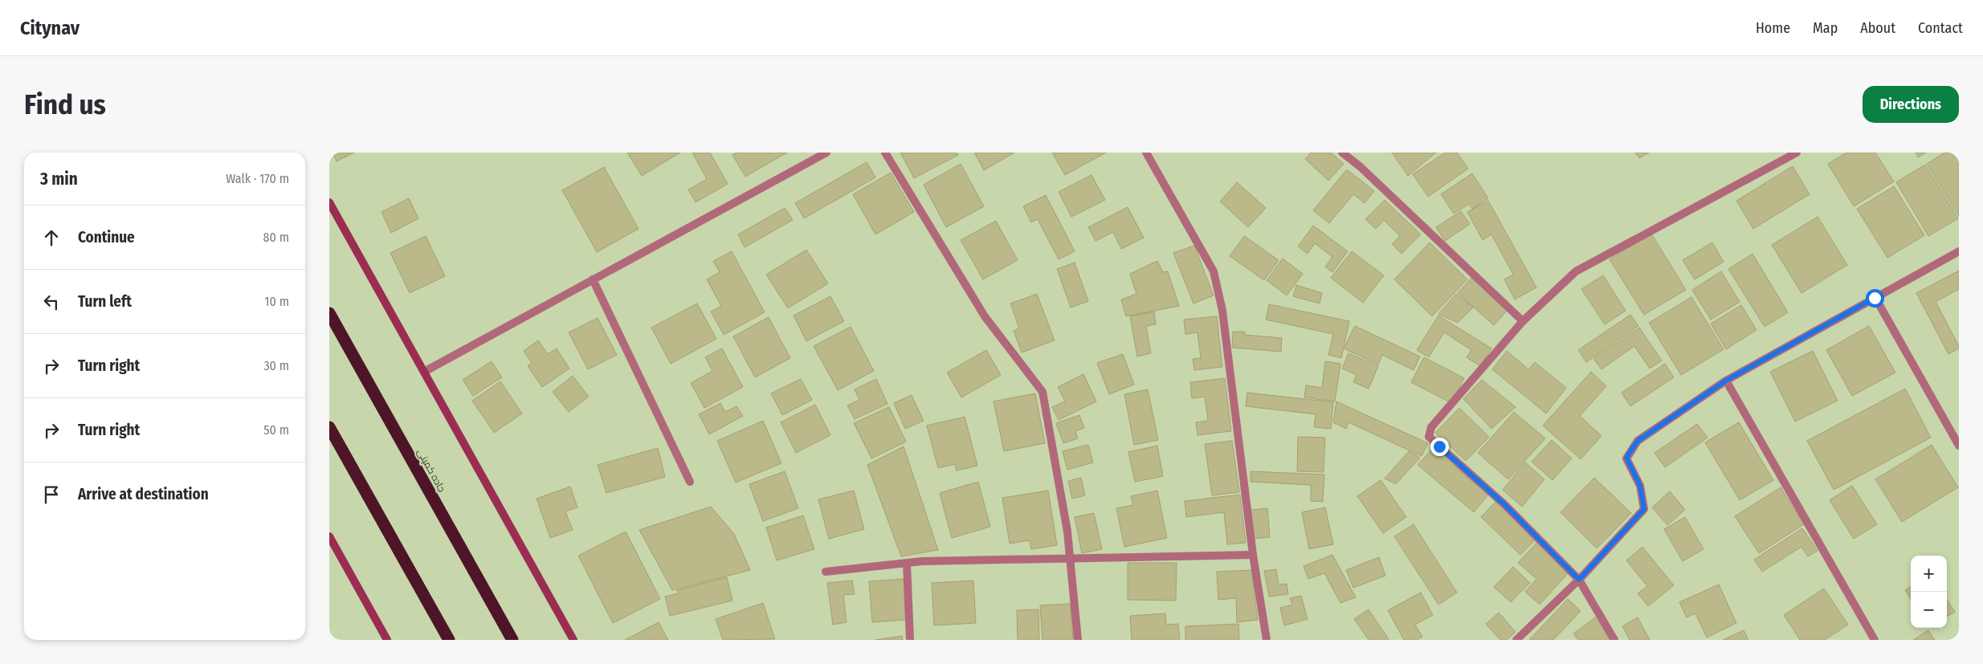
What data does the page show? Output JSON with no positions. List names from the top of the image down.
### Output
{
  "streets": {
    "highway": ["جاده کمپنی"]
  },
  "page": {
    "header": "Citynav",
    "nav": [
      "Home",
      "Map",
      "About",
      "Contact"
    ],
    "buttons": "Directions",
    "title": "Find us",
    "heading": ["3 min", "Walk · 170 m"],
    "list": [
      ["Continue", "80 m"],
      ["Turn left", "10 m"],
      ["Turn right", "30 m"],
      ["Turn right", "50 m"],
      "Arrive at destination"
    ],
    "map_buttons": ["+", "−"]
  }
}
